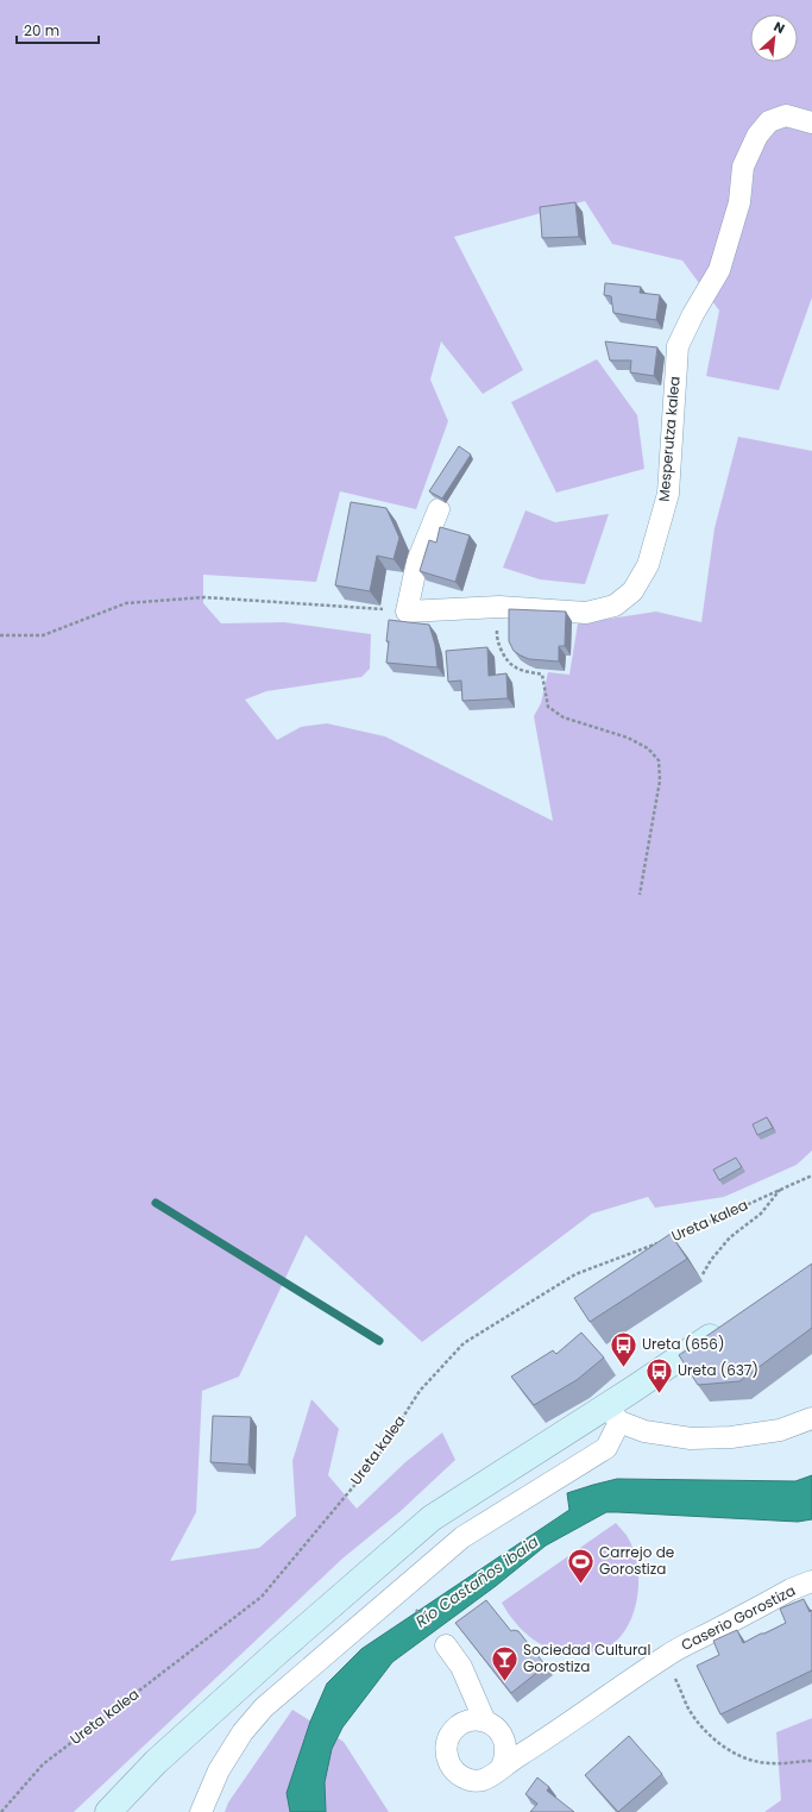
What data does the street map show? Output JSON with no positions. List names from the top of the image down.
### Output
{
  "streets": {
    "street": ["Mesperutza kalea", "Caserio Gorostiza"],
    "path": ["Ureta kalea"]
  },
  "water": ["Río Castaños ibaia"],
  "places": {
    "bus stop": ["Ureta (656)", "Ureta (637)"],
    "sports": ["Carrejo de Gorostiza"],
    "bar": ["Sociedad Cultural Gorostiza"]
  },
  "scale_bar": "20 m",
  "north": "top right"
}
